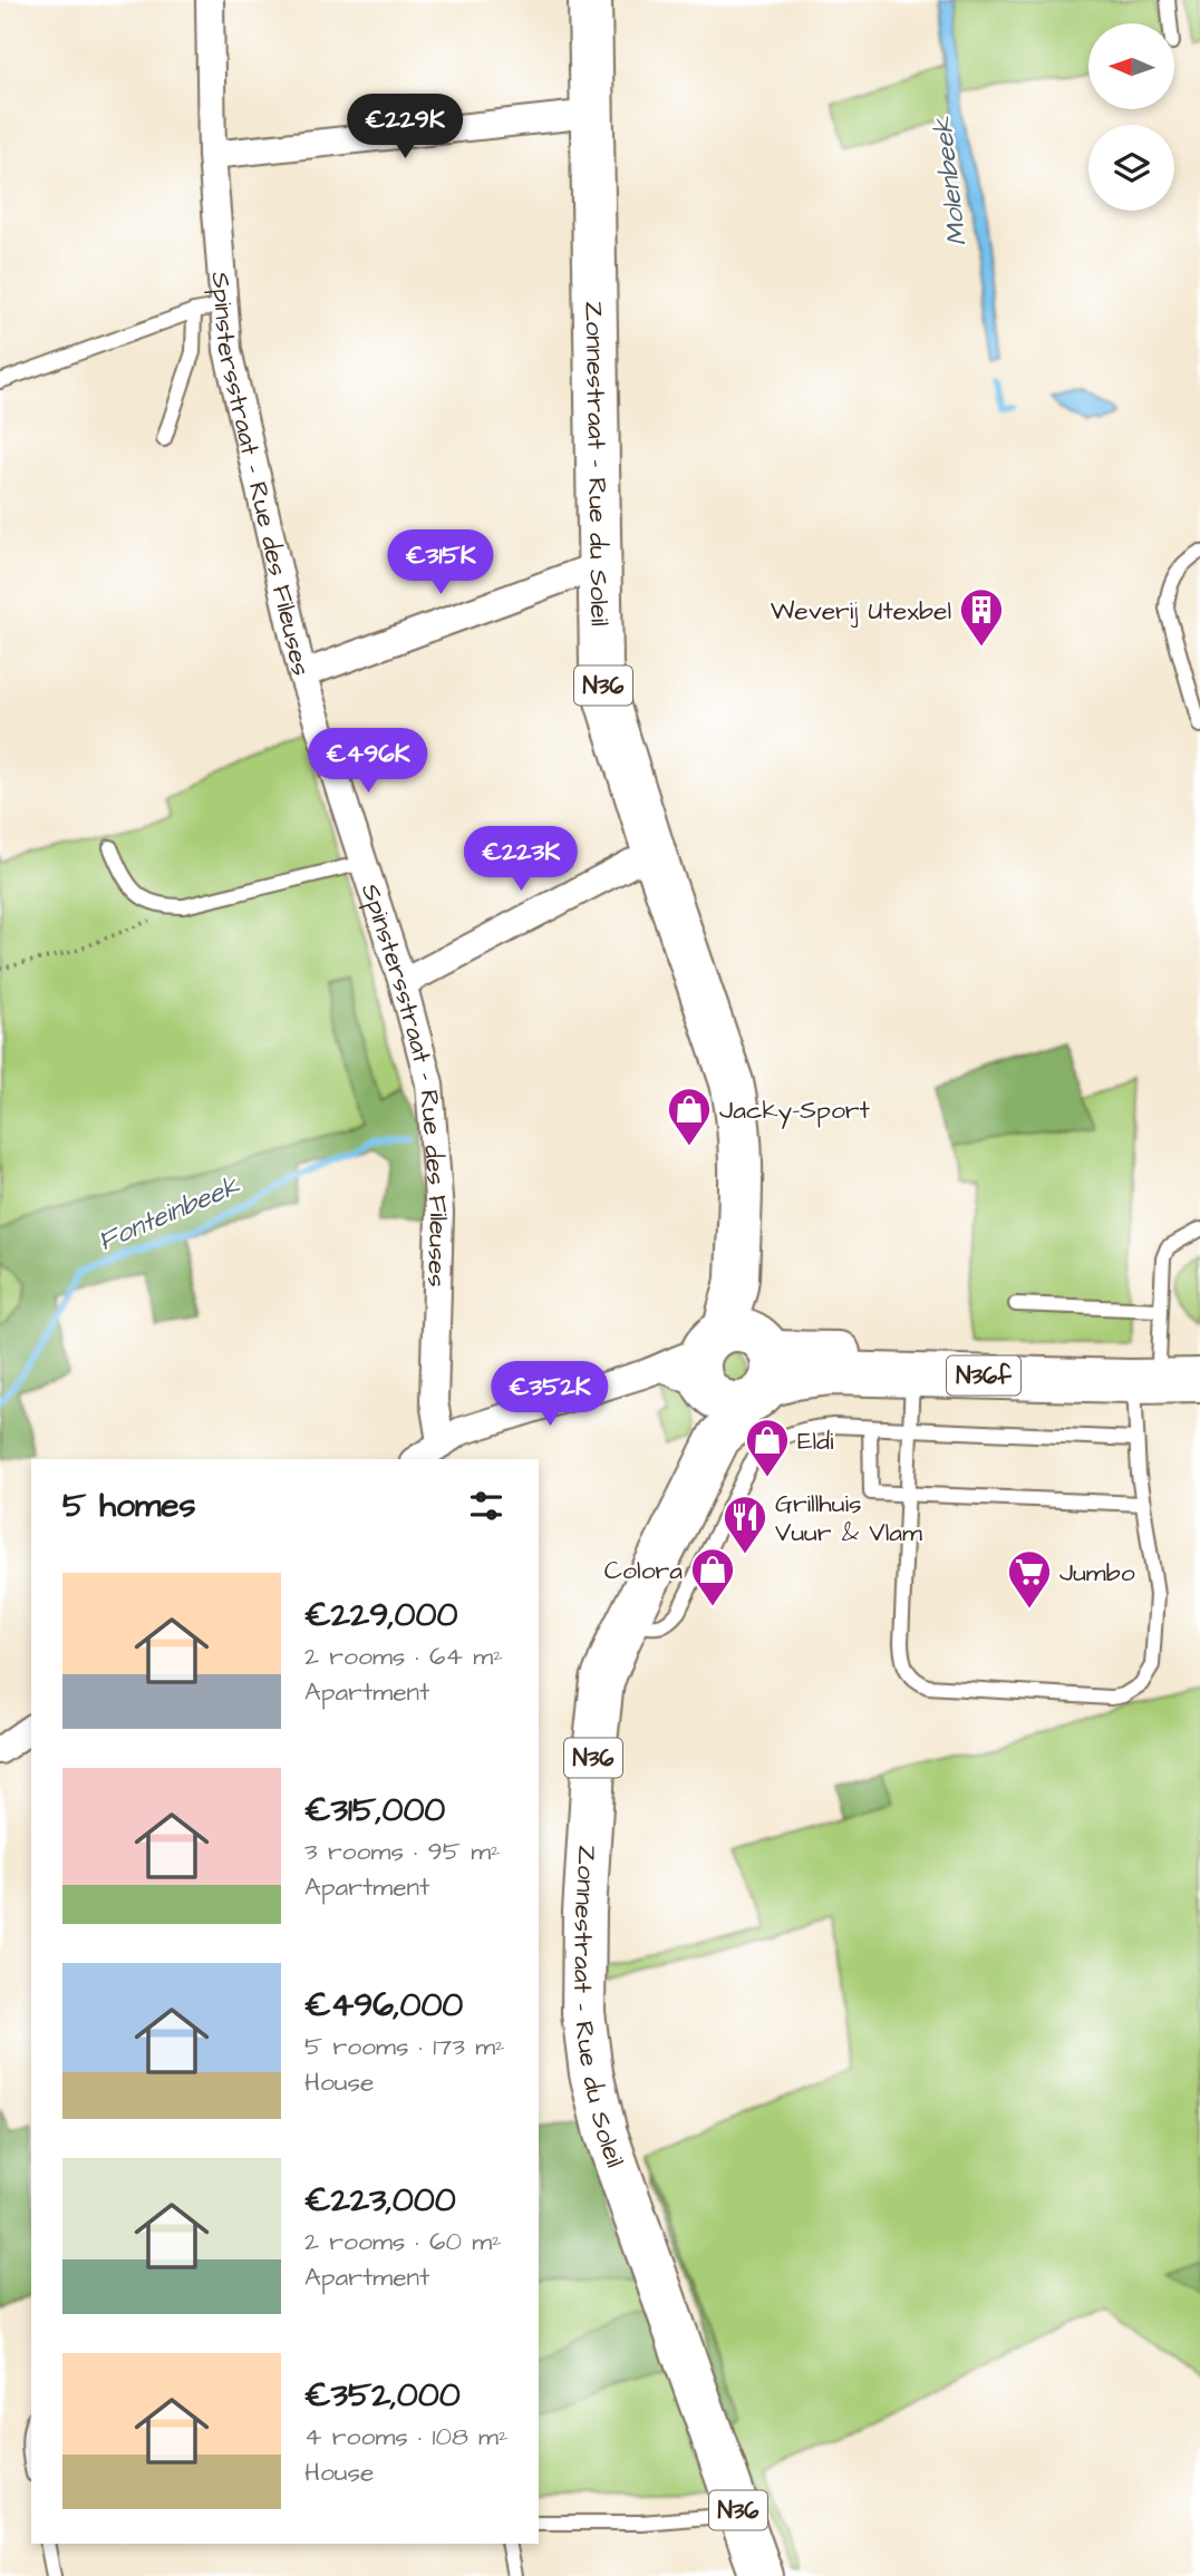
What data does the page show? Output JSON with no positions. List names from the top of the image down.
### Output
{
  "streets": {
    "main road": ["Zonnestraat - Rue du Soleil", "N36", "N36f"],
    "street": ["Spinstersstraat - Rue des Fileuses"]
  },
  "crossings": [
    ["Zonnestraat - Rue du Soleil", "N36f"]
  ],
  "water": ["Molenbeek", "Fonteinbeek"],
  "places": {
    "building": ["Weverij Utexbel"],
    "shop": ["Jacky-Sport", "Eldi", "Colora"],
    "restaurant": ["Grillhuis Vuur & Vlam"],
    "supermarket": ["Jumbo"]
  },
  "north": "left",
  "page": {
    "price": [
      "€229K",
      "€315K",
      "€496K",
      "€223K",
      "€352K"
    ],
    "heading": "5 homes",
    "list": [
      {
        "name": "€229,000",
        "note": "2 rooms · 64 m² · Apartment"
      },
      {
        "name": "€315,000",
        "note": "3 rooms · 95 m² · Apartment"
      },
      {
        "name": "€496,000",
        "note": "5 rooms · 173 m² · House"
      },
      {
        "name": "€223,000",
        "note": "2 rooms · 60 m² · Apartment"
      },
      {
        "name": "€352,000",
        "note": "4 rooms · 108 m² · House"
      }
    ]
  }
}
